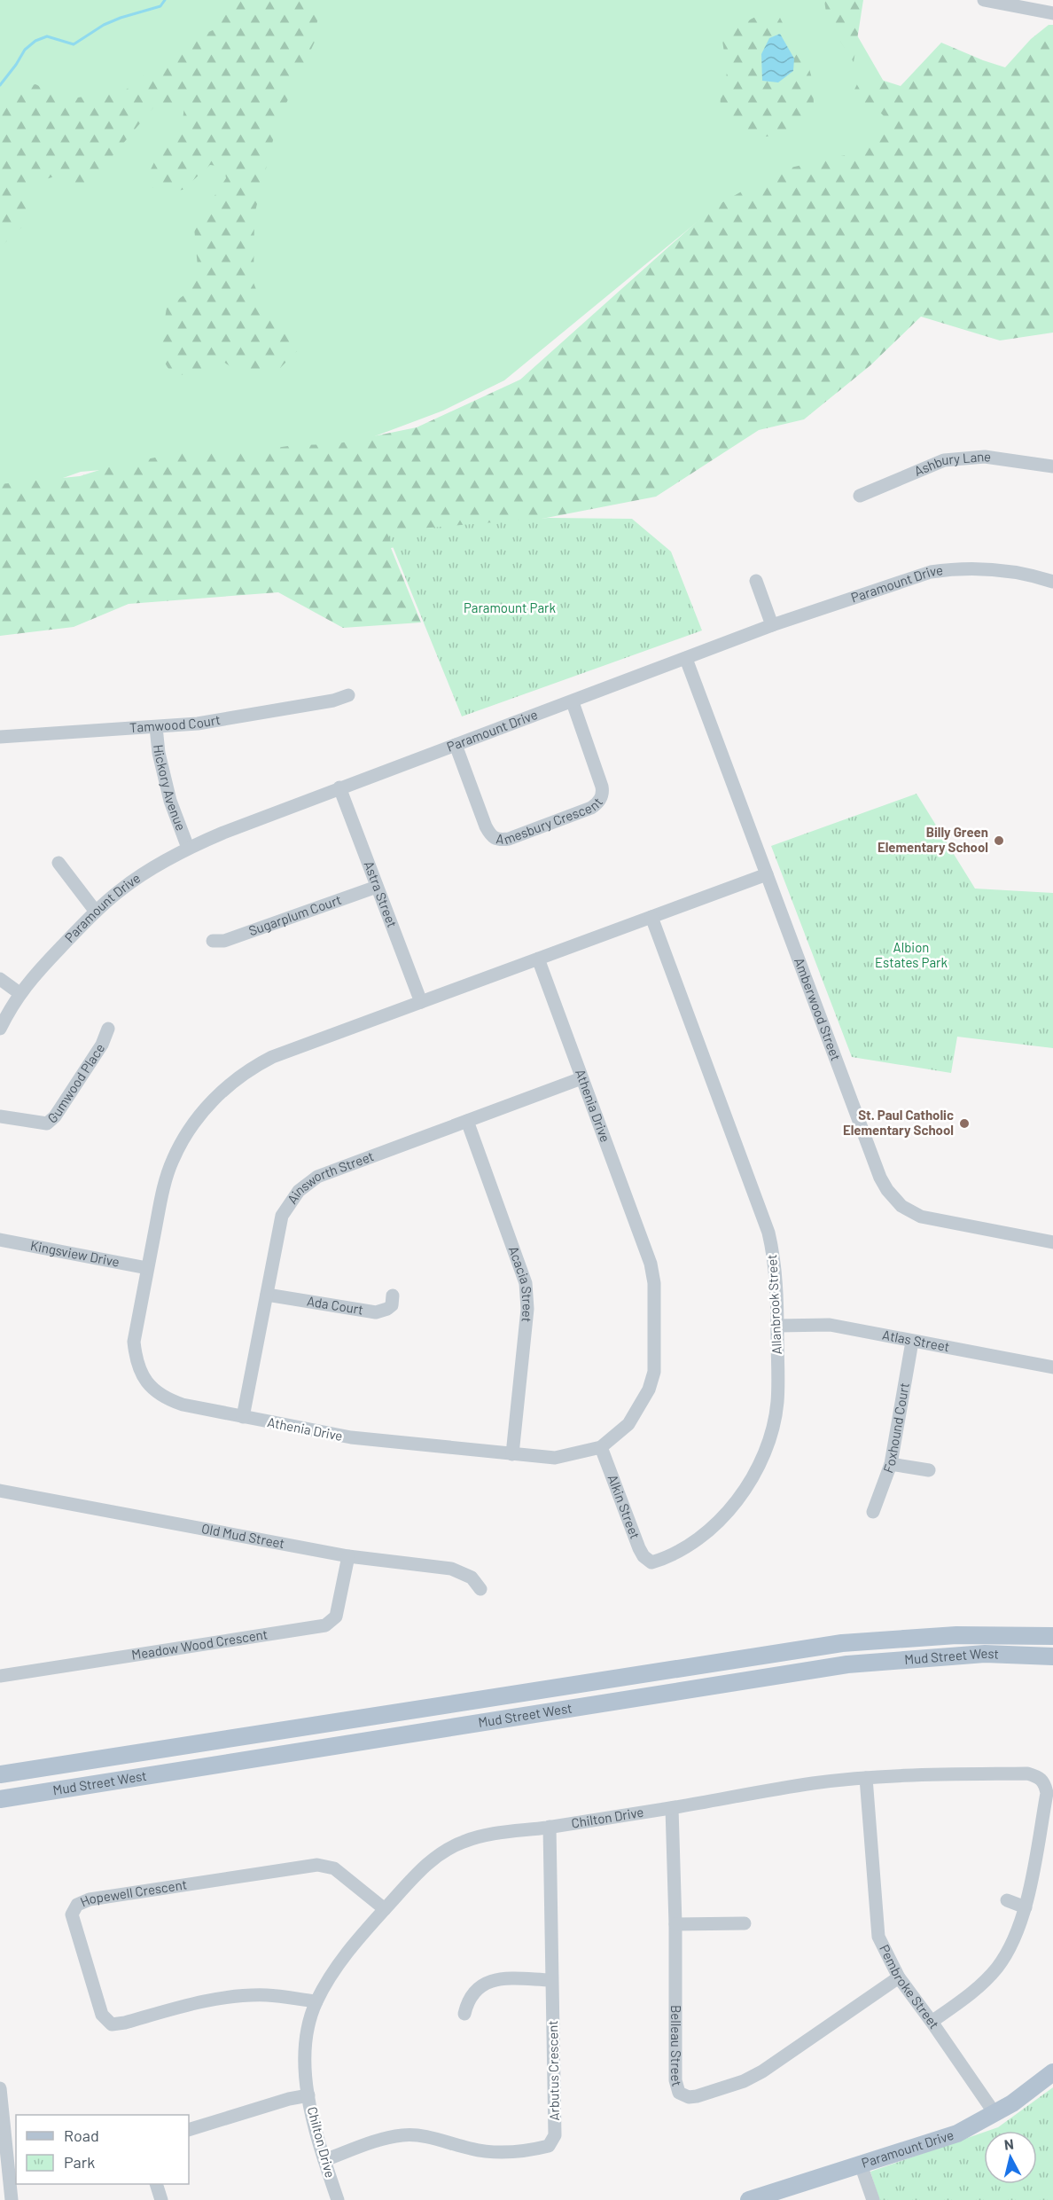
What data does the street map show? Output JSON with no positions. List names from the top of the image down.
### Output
{
  "streets": {
    "main road": ["Paramount Drive", "Mud Street West"],
    "street": [
      "Ashbury Lane",
      "Tamwood Court",
      "Hickory Avenue",
      "Amesbury Crescent",
      "Astra Street",
      "Sugarplum Court",
      "Amberwood Street",
      "Gumwood Place",
      "Athenia Drive",
      "Ainsworth Street",
      "Kingsview Drive",
      "Acacia Street",
      "Allanbrook Street",
      "Ada Court",
      "Atlas Street",
      "Foxhound Court",
      "Alkin Street",
      "Old Mud Street",
      "Meadow Wood Crescent",
      "Chilton Drive",
      "Hopewell Crescent",
      "Pembroke Street",
      "Belleau Street",
      "Arbutus Crescent"
    ]
  },
  "crossings": [
    ["Paramount Drive", "Hickory Avenue"],
    ["Paramount Drive", "Amesbury Crescent"],
    ["Paramount Drive", "Astra Street"],
    ["Paramount Drive", "Amberwood Street"],
    ["Paramount Drive", "Pembroke Street"],
    ["Tamwood Court", "Hickory Avenue"],
    ["Astra Street", "Sugarplum Court"],
    ["Astra Street", "Athenia Drive"],
    ["Amberwood Street", "Athenia Drive"],
    ["Athenia Drive", "Ainsworth Street"],
    ["Athenia Drive", "Kingsview Drive"],
    ["Athenia Drive", "Acacia Street"],
    ["Athenia Drive", "Allanbrook Street"],
    ["Athenia Drive", "Alkin Street"],
    ["Ainsworth Street", "Acacia Street"],
    ["Ainsworth Street", "Ada Court"],
    ["Allanbrook Street", "Atlas Street"],
    ["Allanbrook Street", "Alkin Street"],
    ["Atlas Street", "Foxhound Court"],
    ["Old Mud Street", "Meadow Wood Crescent"],
    ["Chilton Drive", "Hopewell Crescent"],
    ["Chilton Drive", "Pembroke Street"],
    ["Chilton Drive", "Belleau Street"],
    ["Chilton Drive", "Arbutus Crescent"],
    ["Pembroke Street", "Belleau Street"]
  ],
  "parks": ["Paramount Park", "Albion Estates Park"],
  "places": ["Billy Green Elementary School", "St. Paul Catholic Elementary School"],
  "legend": ["Road", "Park"],
  "north": "top"
}
